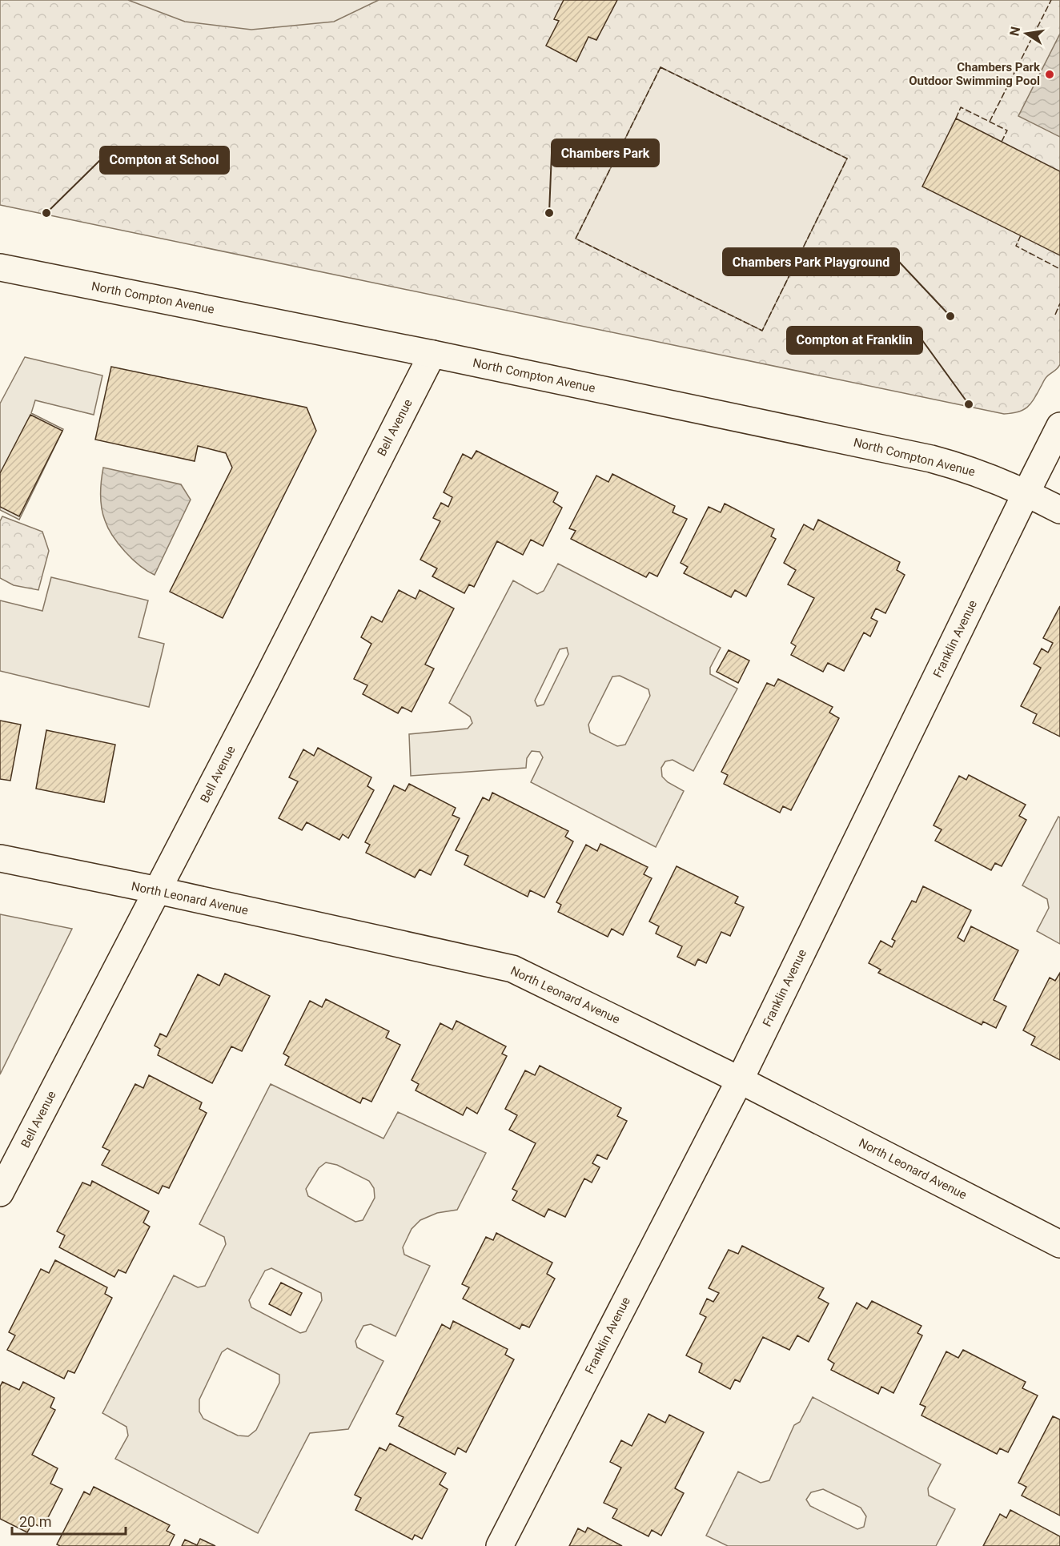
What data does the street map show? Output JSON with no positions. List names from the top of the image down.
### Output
{
  "streets": {
    "street": [
      "North Compton Avenue",
      "Bell Avenue",
      "Franklin Avenue",
      "North Leonard Avenue"
    ]
  },
  "crossings": [
    ["North Compton Avenue", "Bell Avenue"],
    ["North Compton Avenue", "Franklin Avenue"],
    ["Bell Avenue", "North Leonard Avenue"],
    ["Franklin Avenue", "North Leonard Avenue"]
  ],
  "places": [
    "Chambers Park Outdoor Swimming Pool",
    "Compton at School",
    "Chambers Park",
    "Chambers Park Playground",
    "Compton at Franklin"
  ],
  "scale_bar": "20 m",
  "north": "left"
}
